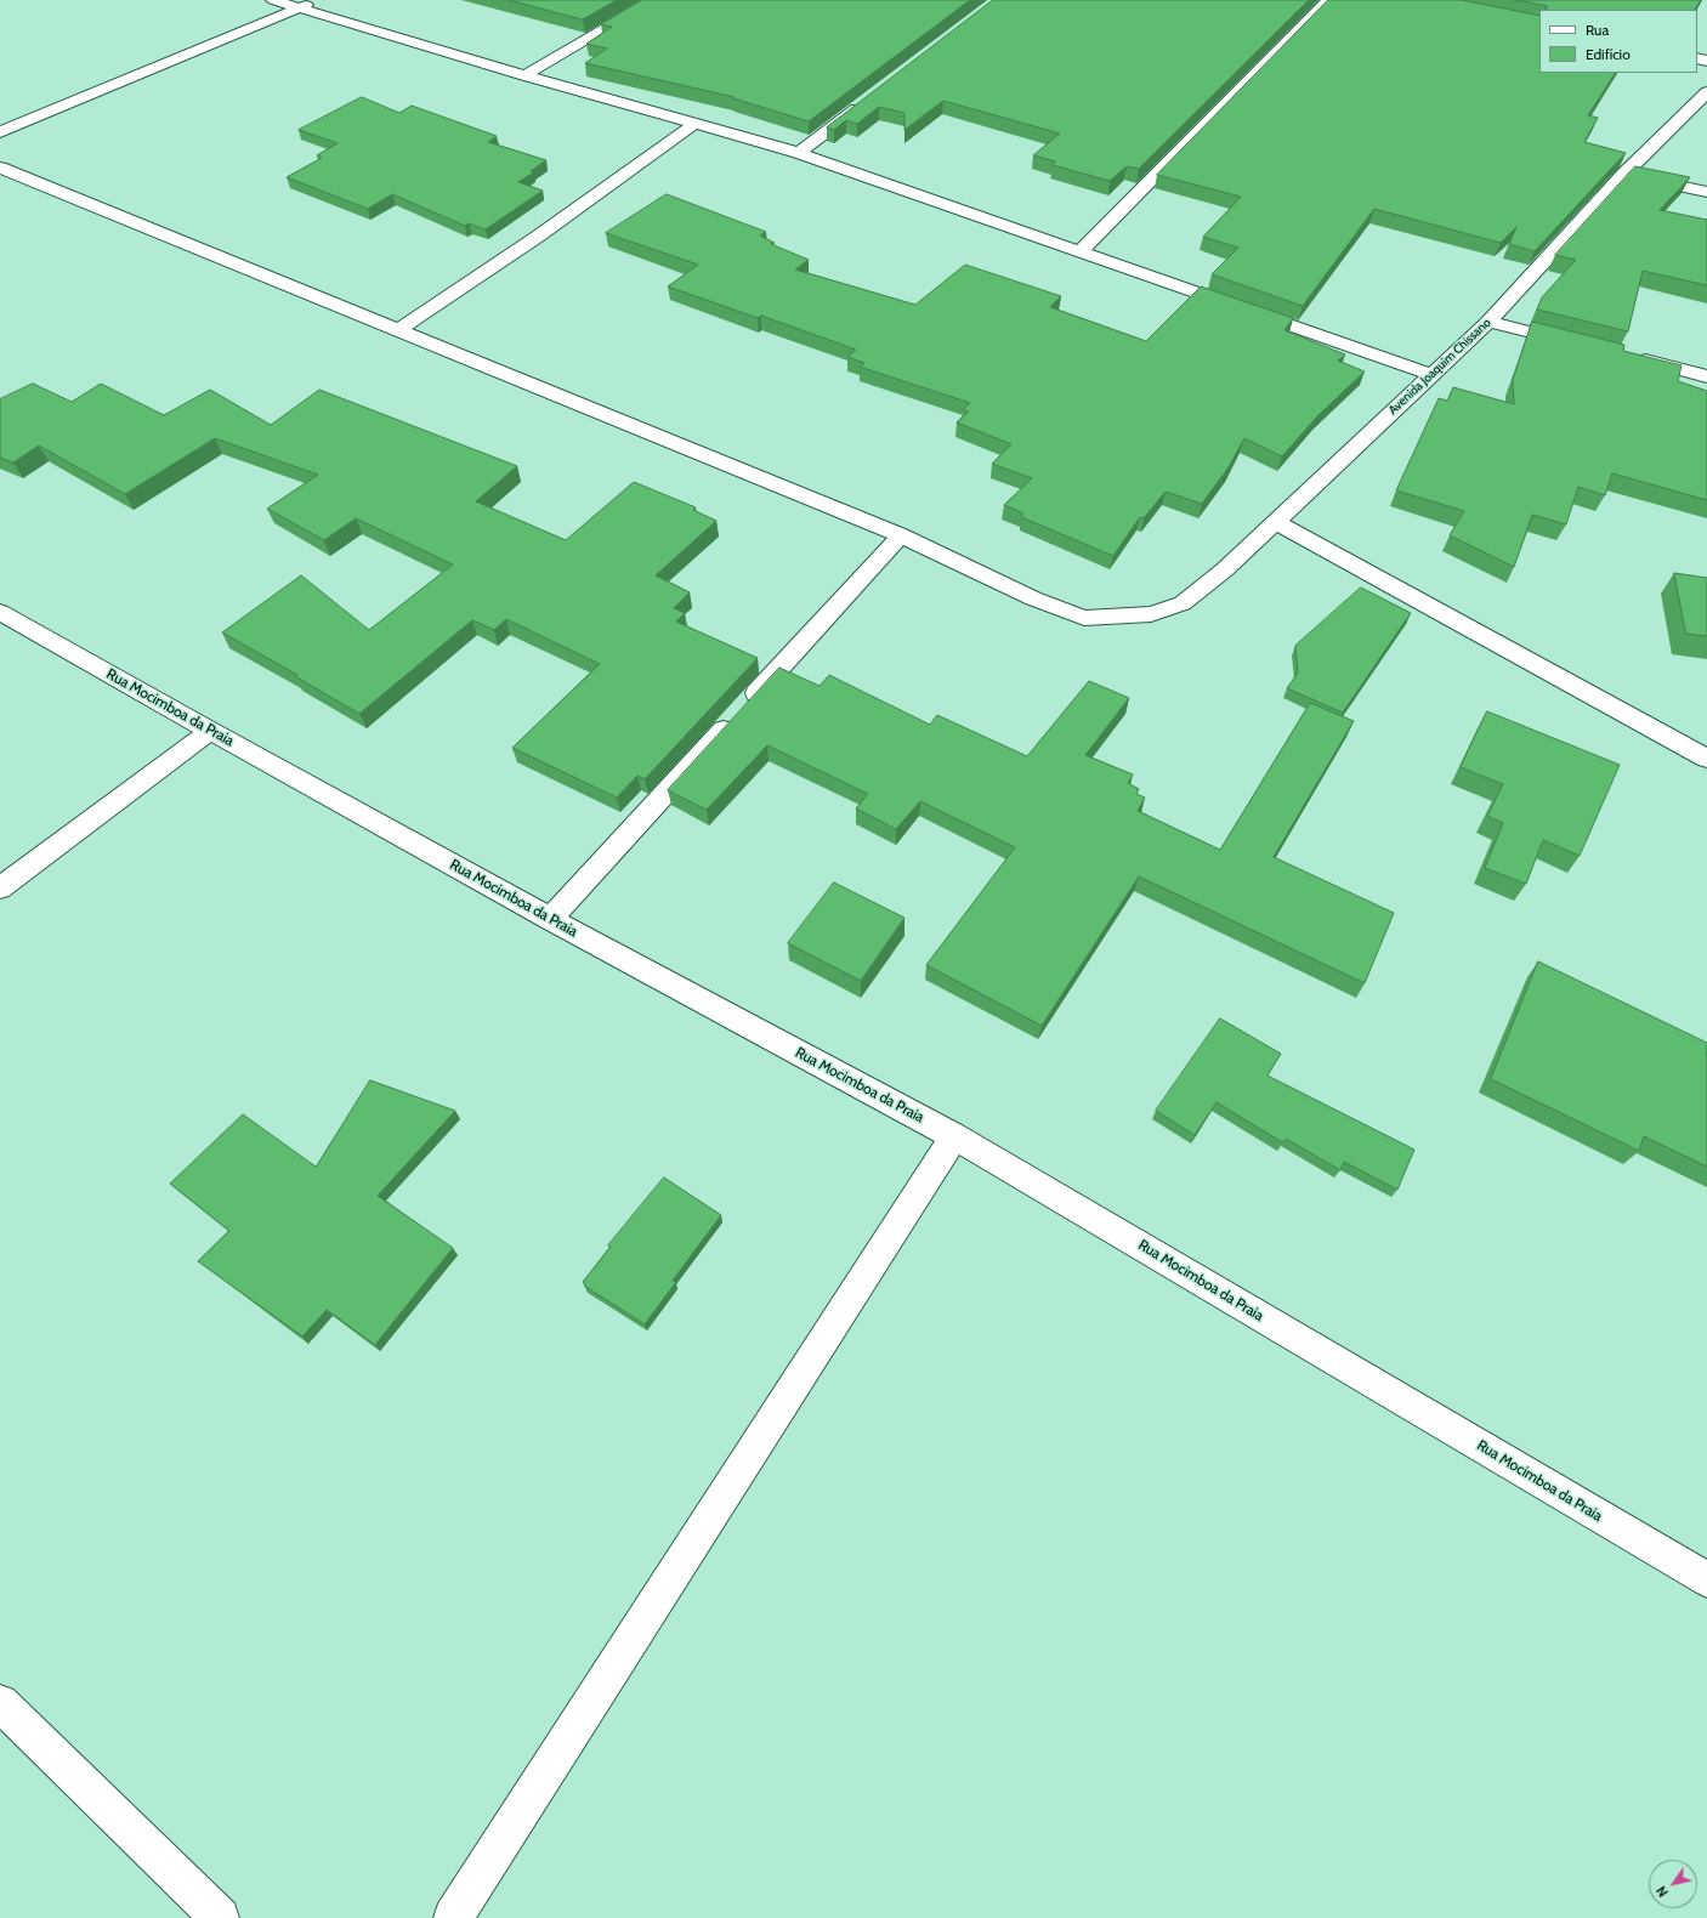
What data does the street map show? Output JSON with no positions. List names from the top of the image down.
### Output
{
  "streets": {
    "street": ["Avenida Joaquim Chissano", "Rua Mocimboa da Praia"]
  },
  "legend": ["Rua", "Edifício"],
  "north": "bottom left"
}
